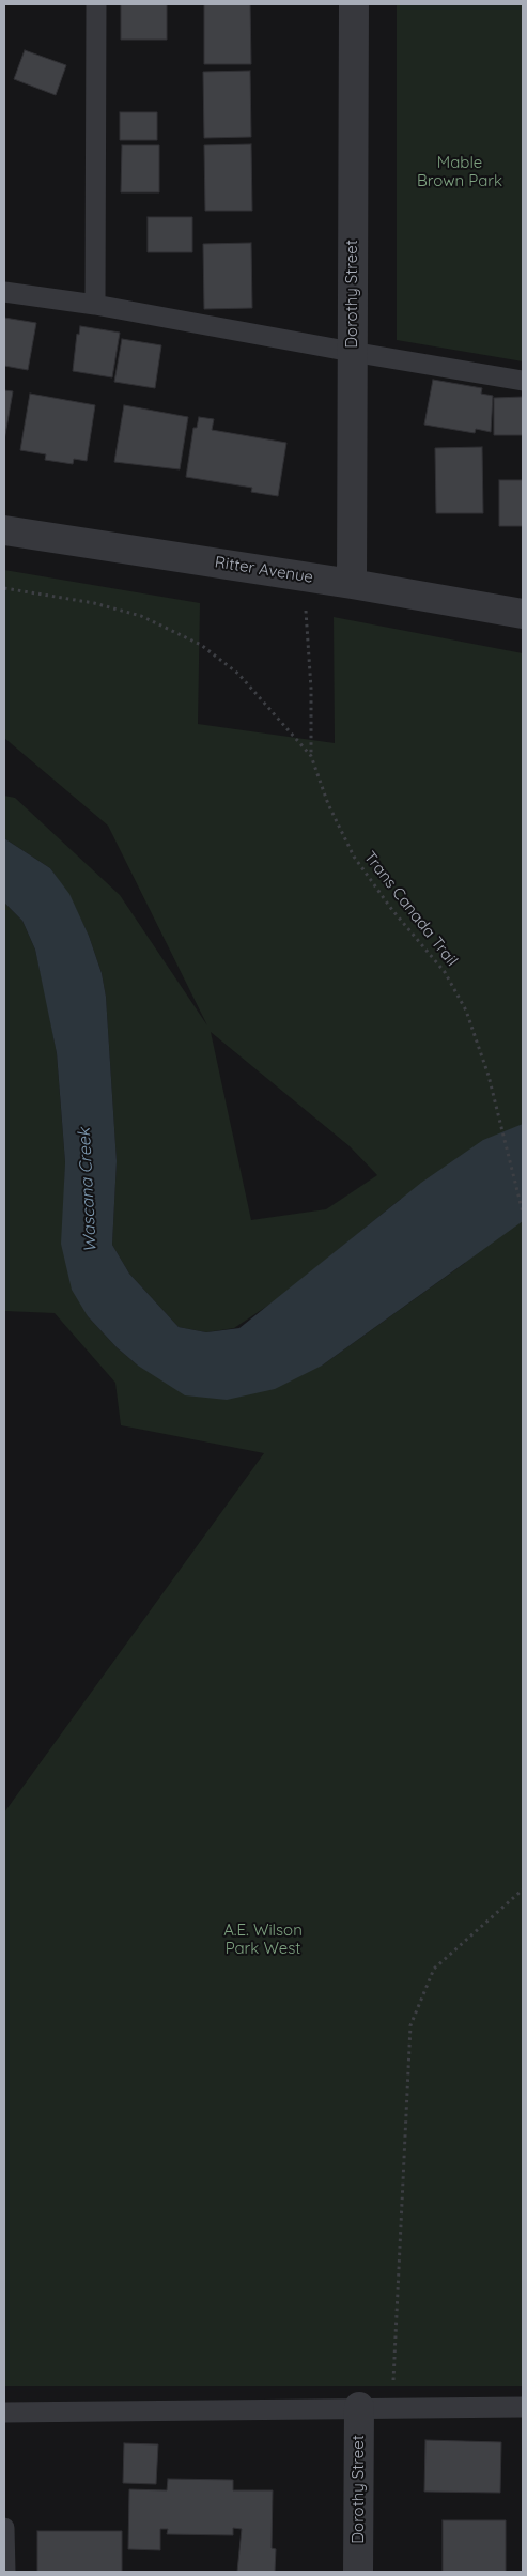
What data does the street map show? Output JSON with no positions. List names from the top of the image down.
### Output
{
  "streets": {
    "street": ["Dorothy Street", "Ritter Avenue"],
    "path": ["Trans Canada Trail"]
  },
  "crossings": [
    ["Dorothy Street", "Ritter Avenue"]
  ],
  "water": ["Wascana Creek"],
  "parks": ["Mable Brown Park", "A.E. Wilson Park West"]
}
